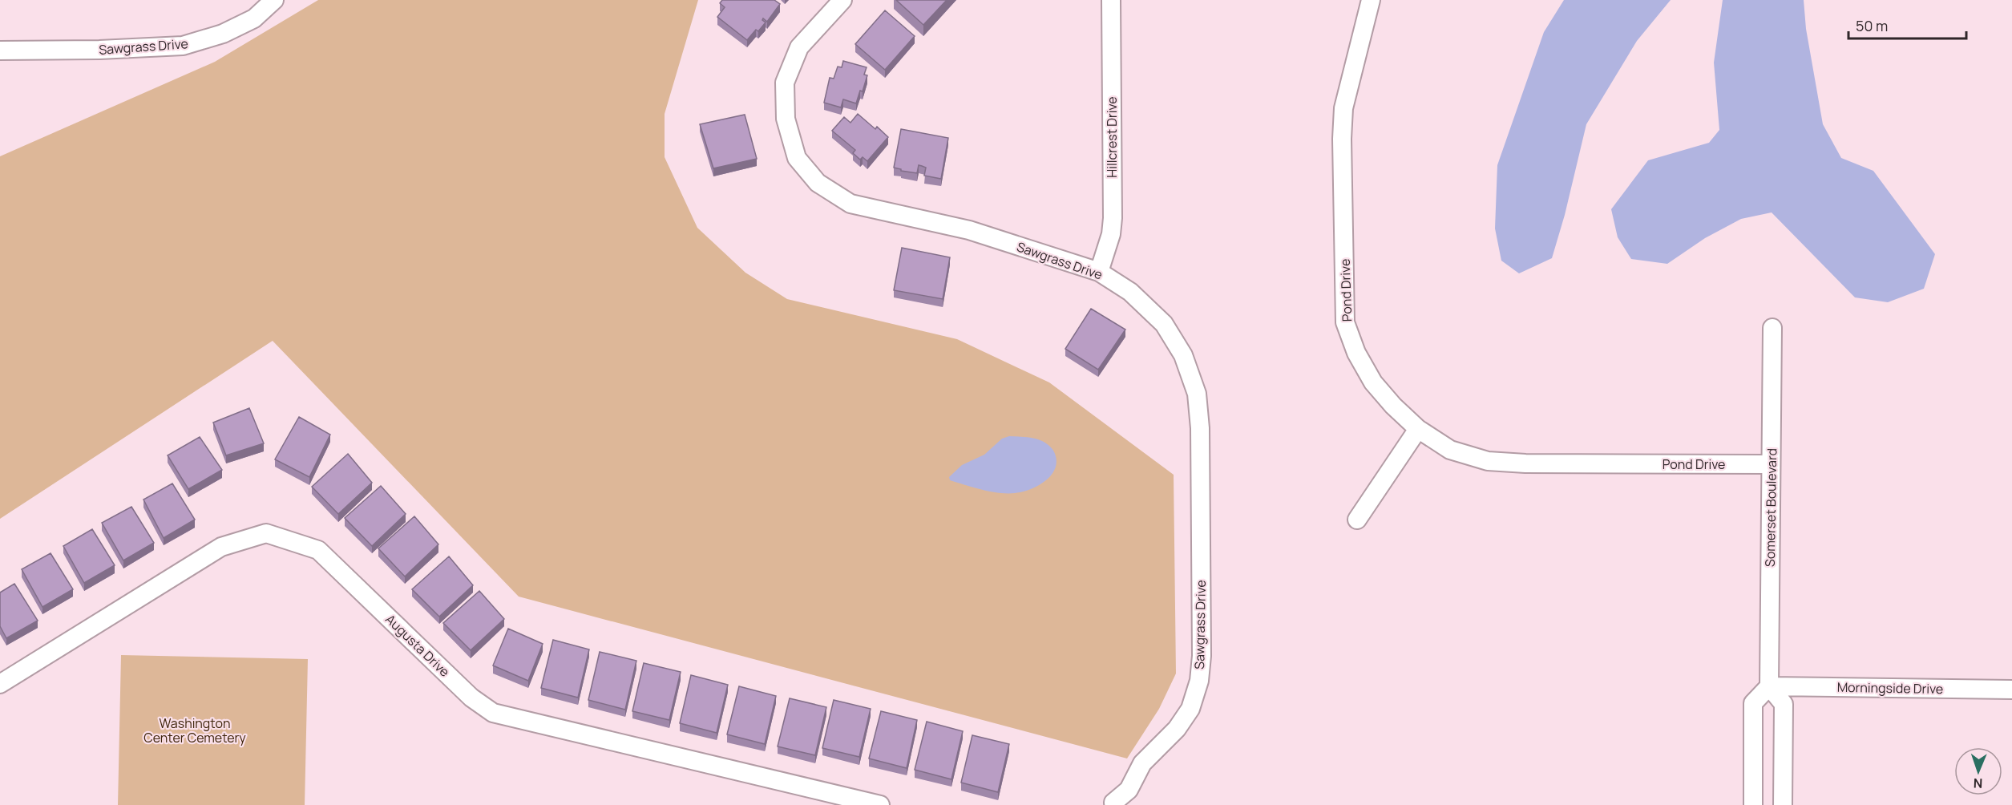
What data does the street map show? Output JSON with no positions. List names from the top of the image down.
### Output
{
  "streets": {
    "street": [
      "Sawgrass Drive",
      "Hillcrest Drive",
      "Pond Drive",
      "Somerset Boulevard",
      "Augusta Drive",
      "Morningside Drive"
    ]
  },
  "crossings": [
    ["Sawgrass Drive", "Hillcrest Drive"],
    ["Pond Drive", "Somerset Boulevard"],
    ["Somerset Boulevard", "Morningside Drive"]
  ],
  "parks": ["Washington Center Cemetery"],
  "scale_bar": "50 m",
  "north": "bottom"
}
